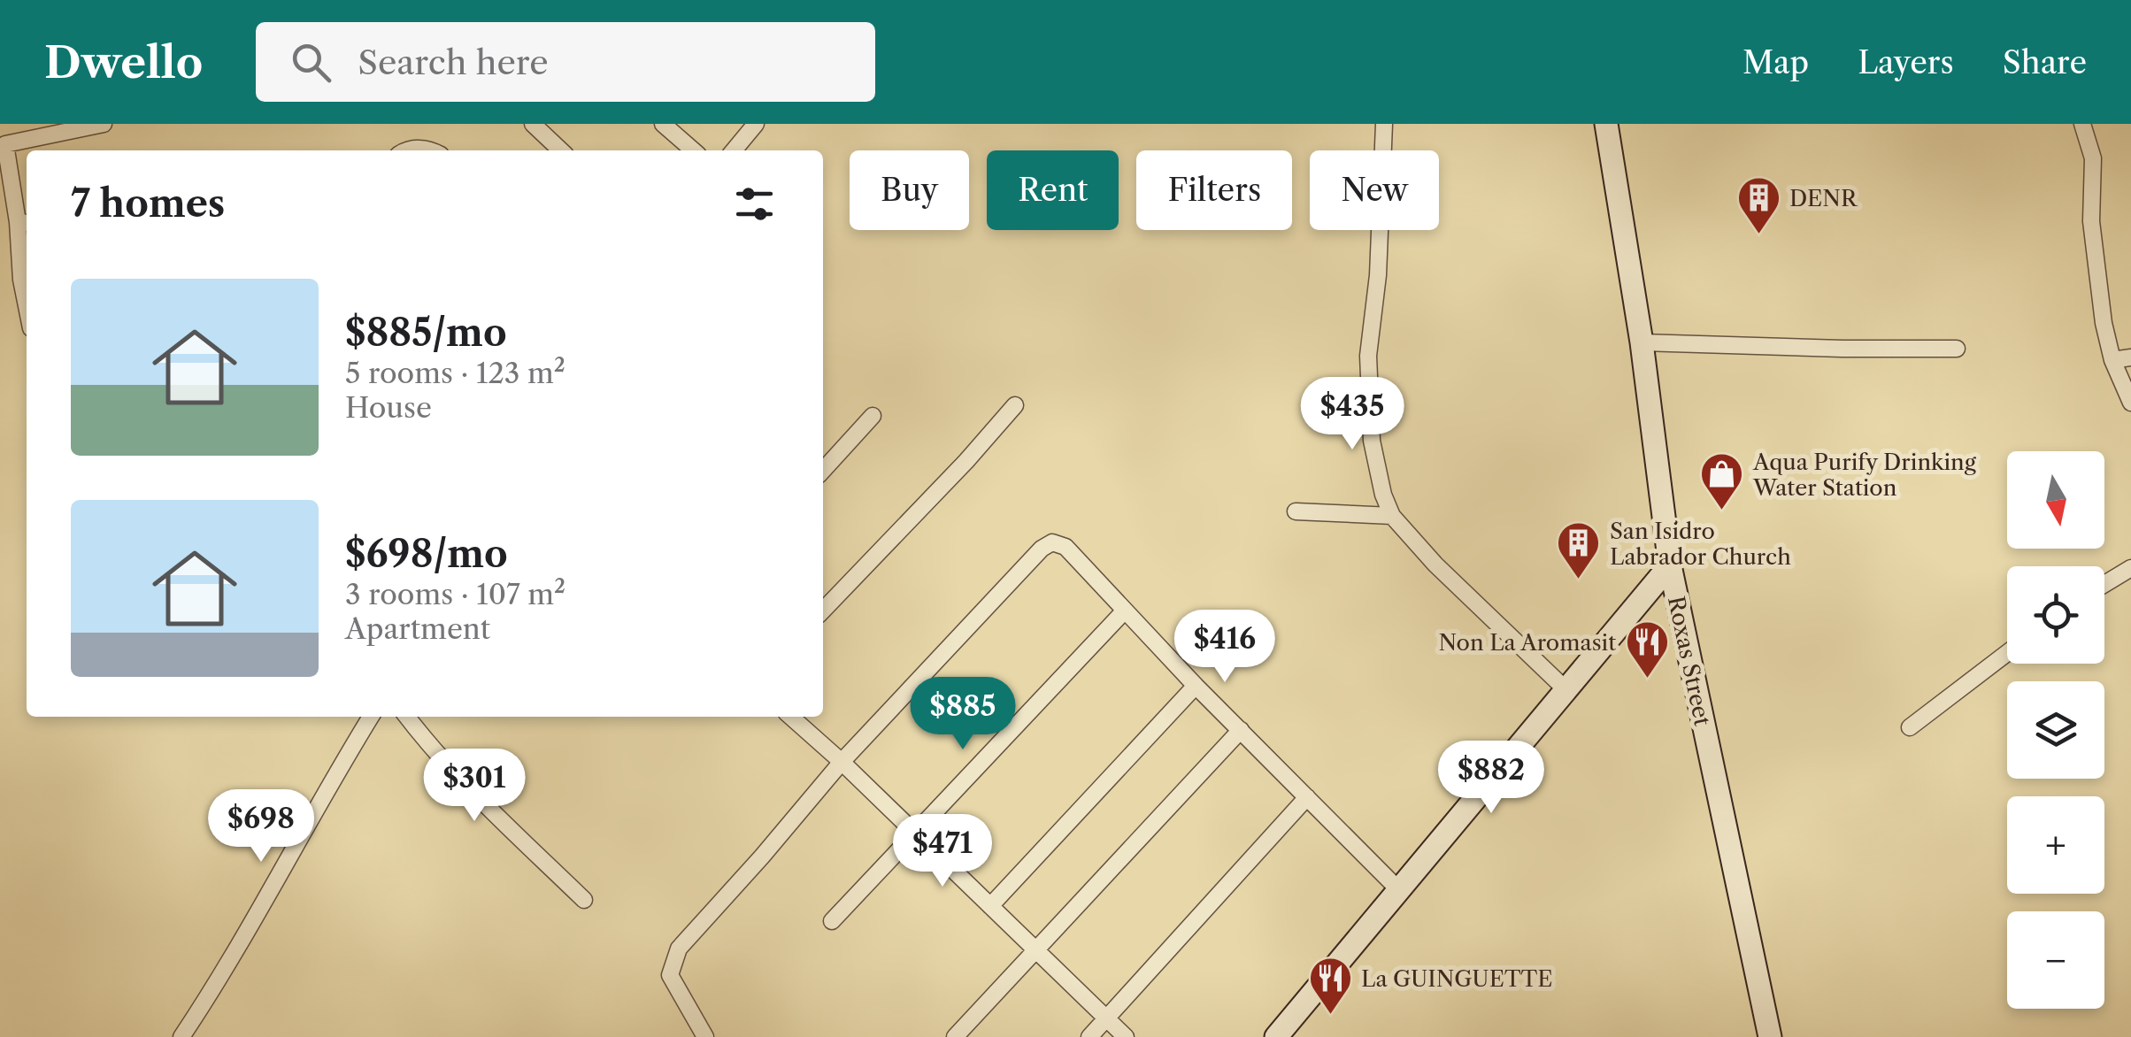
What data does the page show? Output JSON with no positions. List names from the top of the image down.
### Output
{
  "streets": {
    "main road": ["Roxas Street"]
  },
  "places": {
    "building": ["DENR", "San Isidro Labrador Church"],
    "shop": ["Aqua Purify Drinking Water Station"],
    "restaurant": ["Non La Aromasit", "La GUINGUETTE"]
  },
  "north": "bottom",
  "page": {
    "header": "Dwello",
    "search": "Search here",
    "nav": ["Map", "Layers", "Share"],
    "chip": [
      "Buy",
      "Rent",
      "Filters",
      "New"
    ],
    "heading": "7 homes",
    "list": [
      {
        "name": "$885/mo",
        "note": "5 rooms · 123 m² · House"
      },
      {
        "name": "$698/mo",
        "note": "3 rooms · 107 m² · Apartment"
      }
    ],
    "price": [
      "$435",
      "$416",
      "$885",
      "$882",
      "$301",
      "$698",
      "$471"
    ],
    "map_buttons": ["+", "−"]
  }
}
